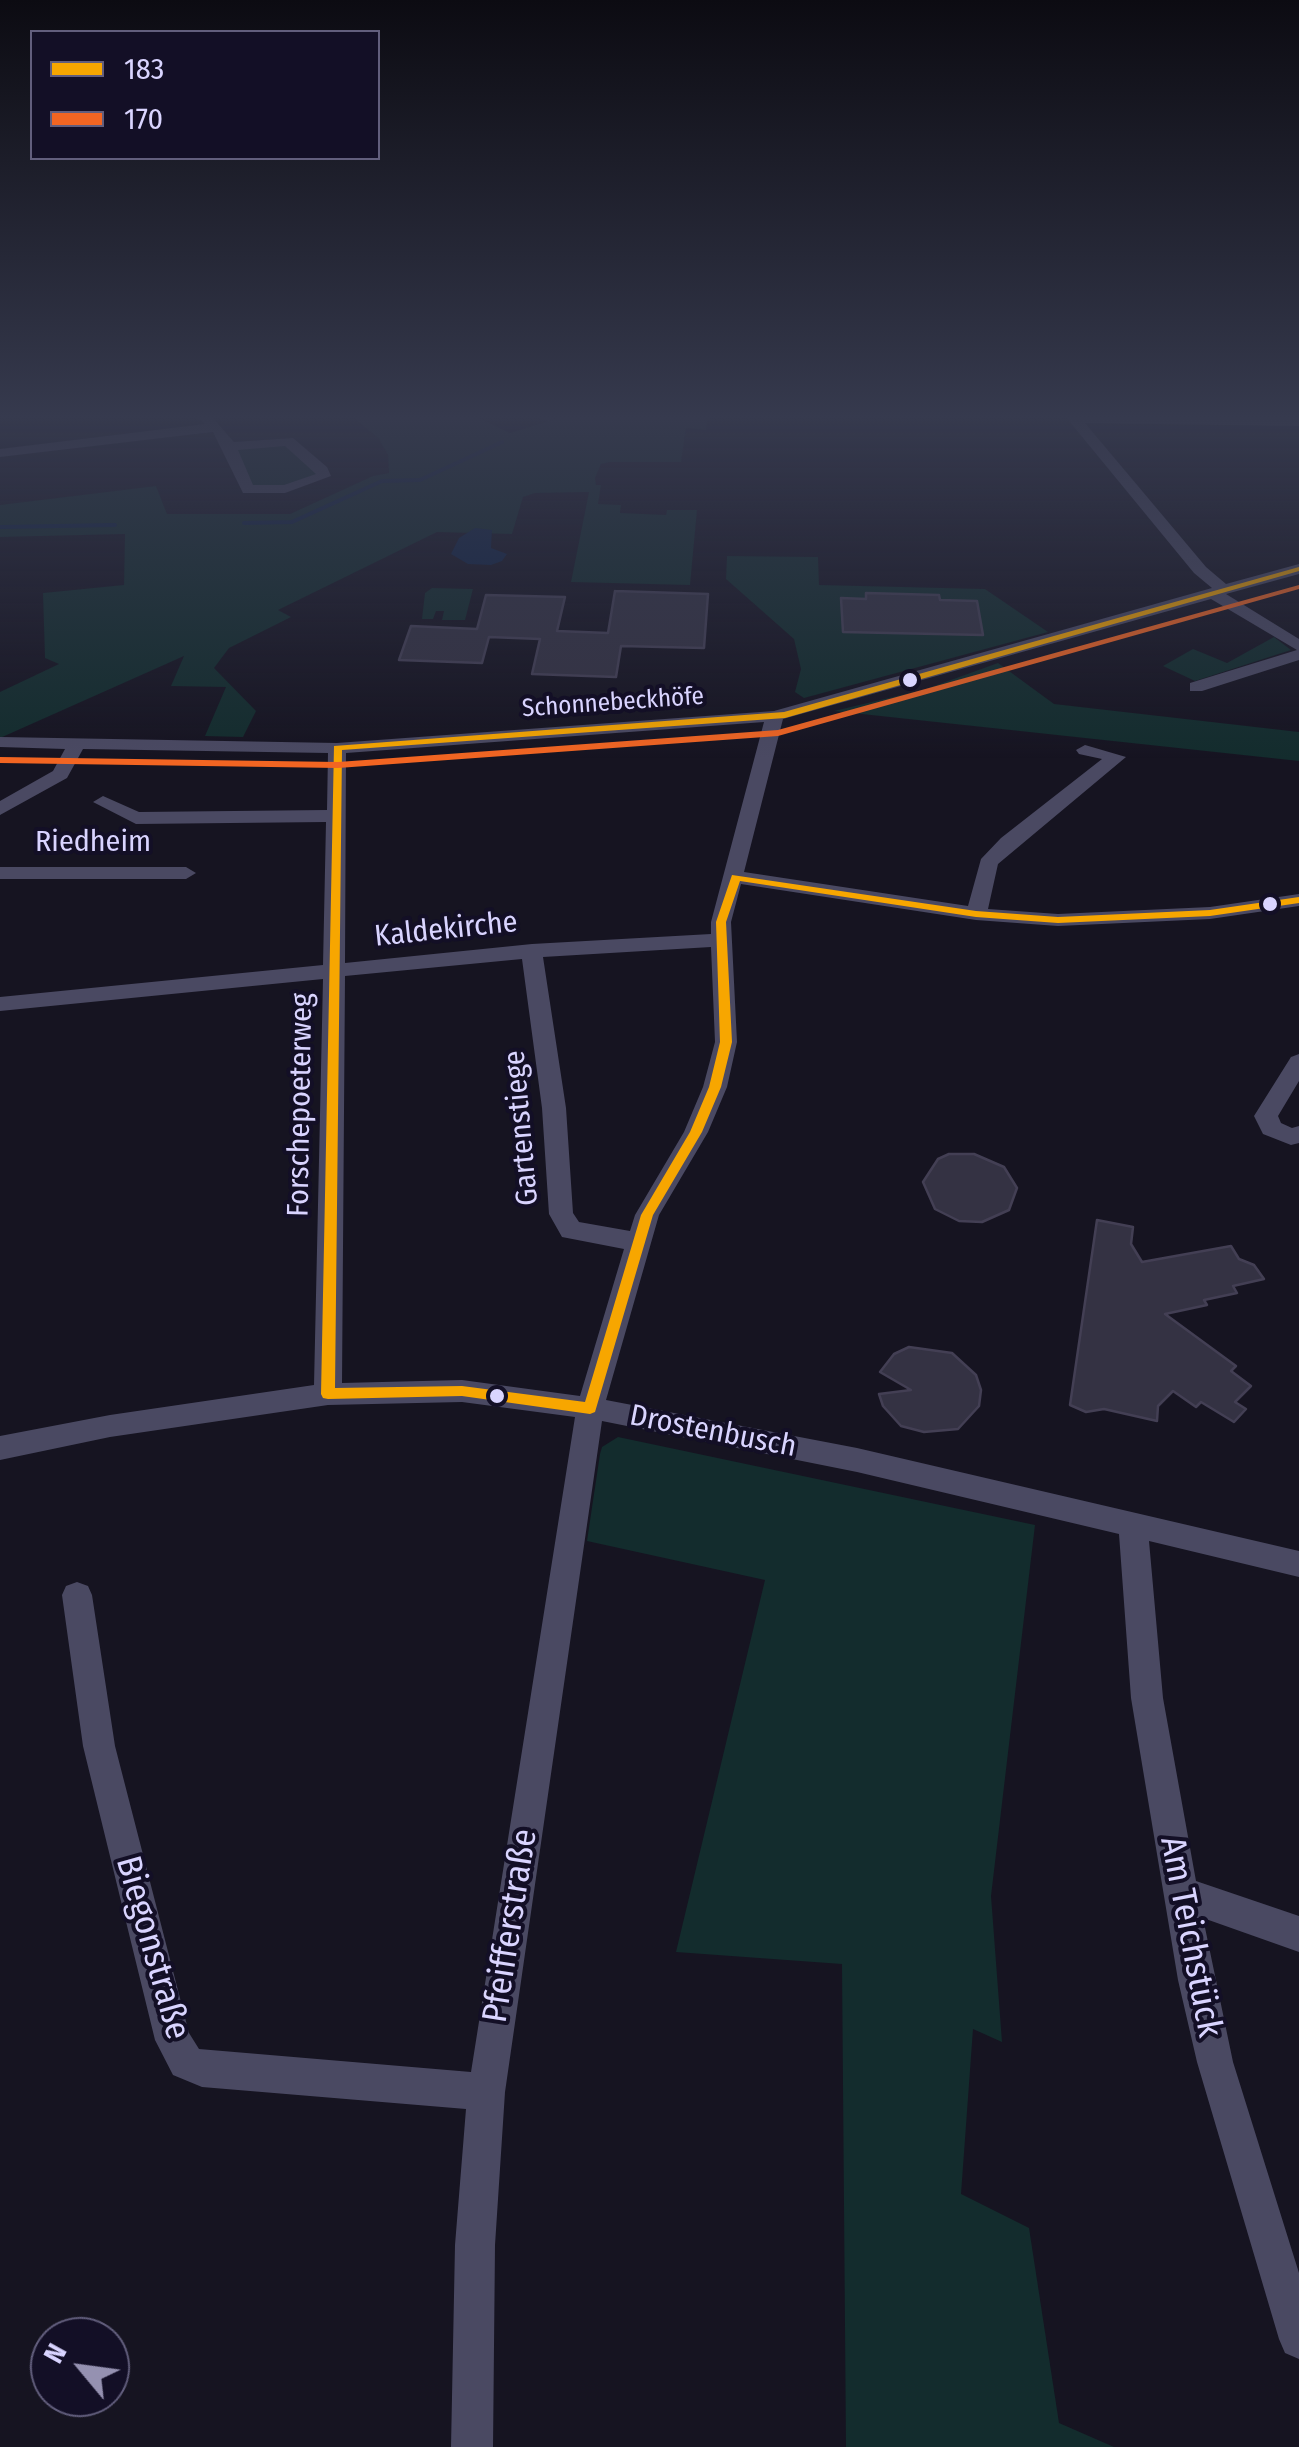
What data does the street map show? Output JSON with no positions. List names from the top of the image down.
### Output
{
  "streets": {
    "street": [
      "Schonnebeckhöfe",
      "Riedheim",
      "Kaldekirche",
      "Forschepoeterweg",
      "Gartenstiege",
      "Drostenbusch",
      "Pfeifferstraße",
      "Am Teichstück",
      "Biegonstraße"
    ]
  },
  "crossings": [
    ["Schonnebeckhöfe", "Riedheim"],
    ["Schonnebeckhöfe", "Forschepoeterweg"],
    ["Kaldekirche", "Forschepoeterweg"],
    ["Kaldekirche", "Gartenstiege"],
    ["Kaldekirche", "Pfeifferstraße"],
    ["Forschepoeterweg", "Drostenbusch"],
    ["Gartenstiege", "Pfeifferstraße"],
    ["Drostenbusch", "Pfeifferstraße"],
    ["Drostenbusch", "Am Teichstück"],
    ["Pfeifferstraße", "Biegonstraße"]
  ],
  "lines": ["transit line 183", "transit line 170"],
  "legend": ["183", "170"],
  "north": "top left"
}
